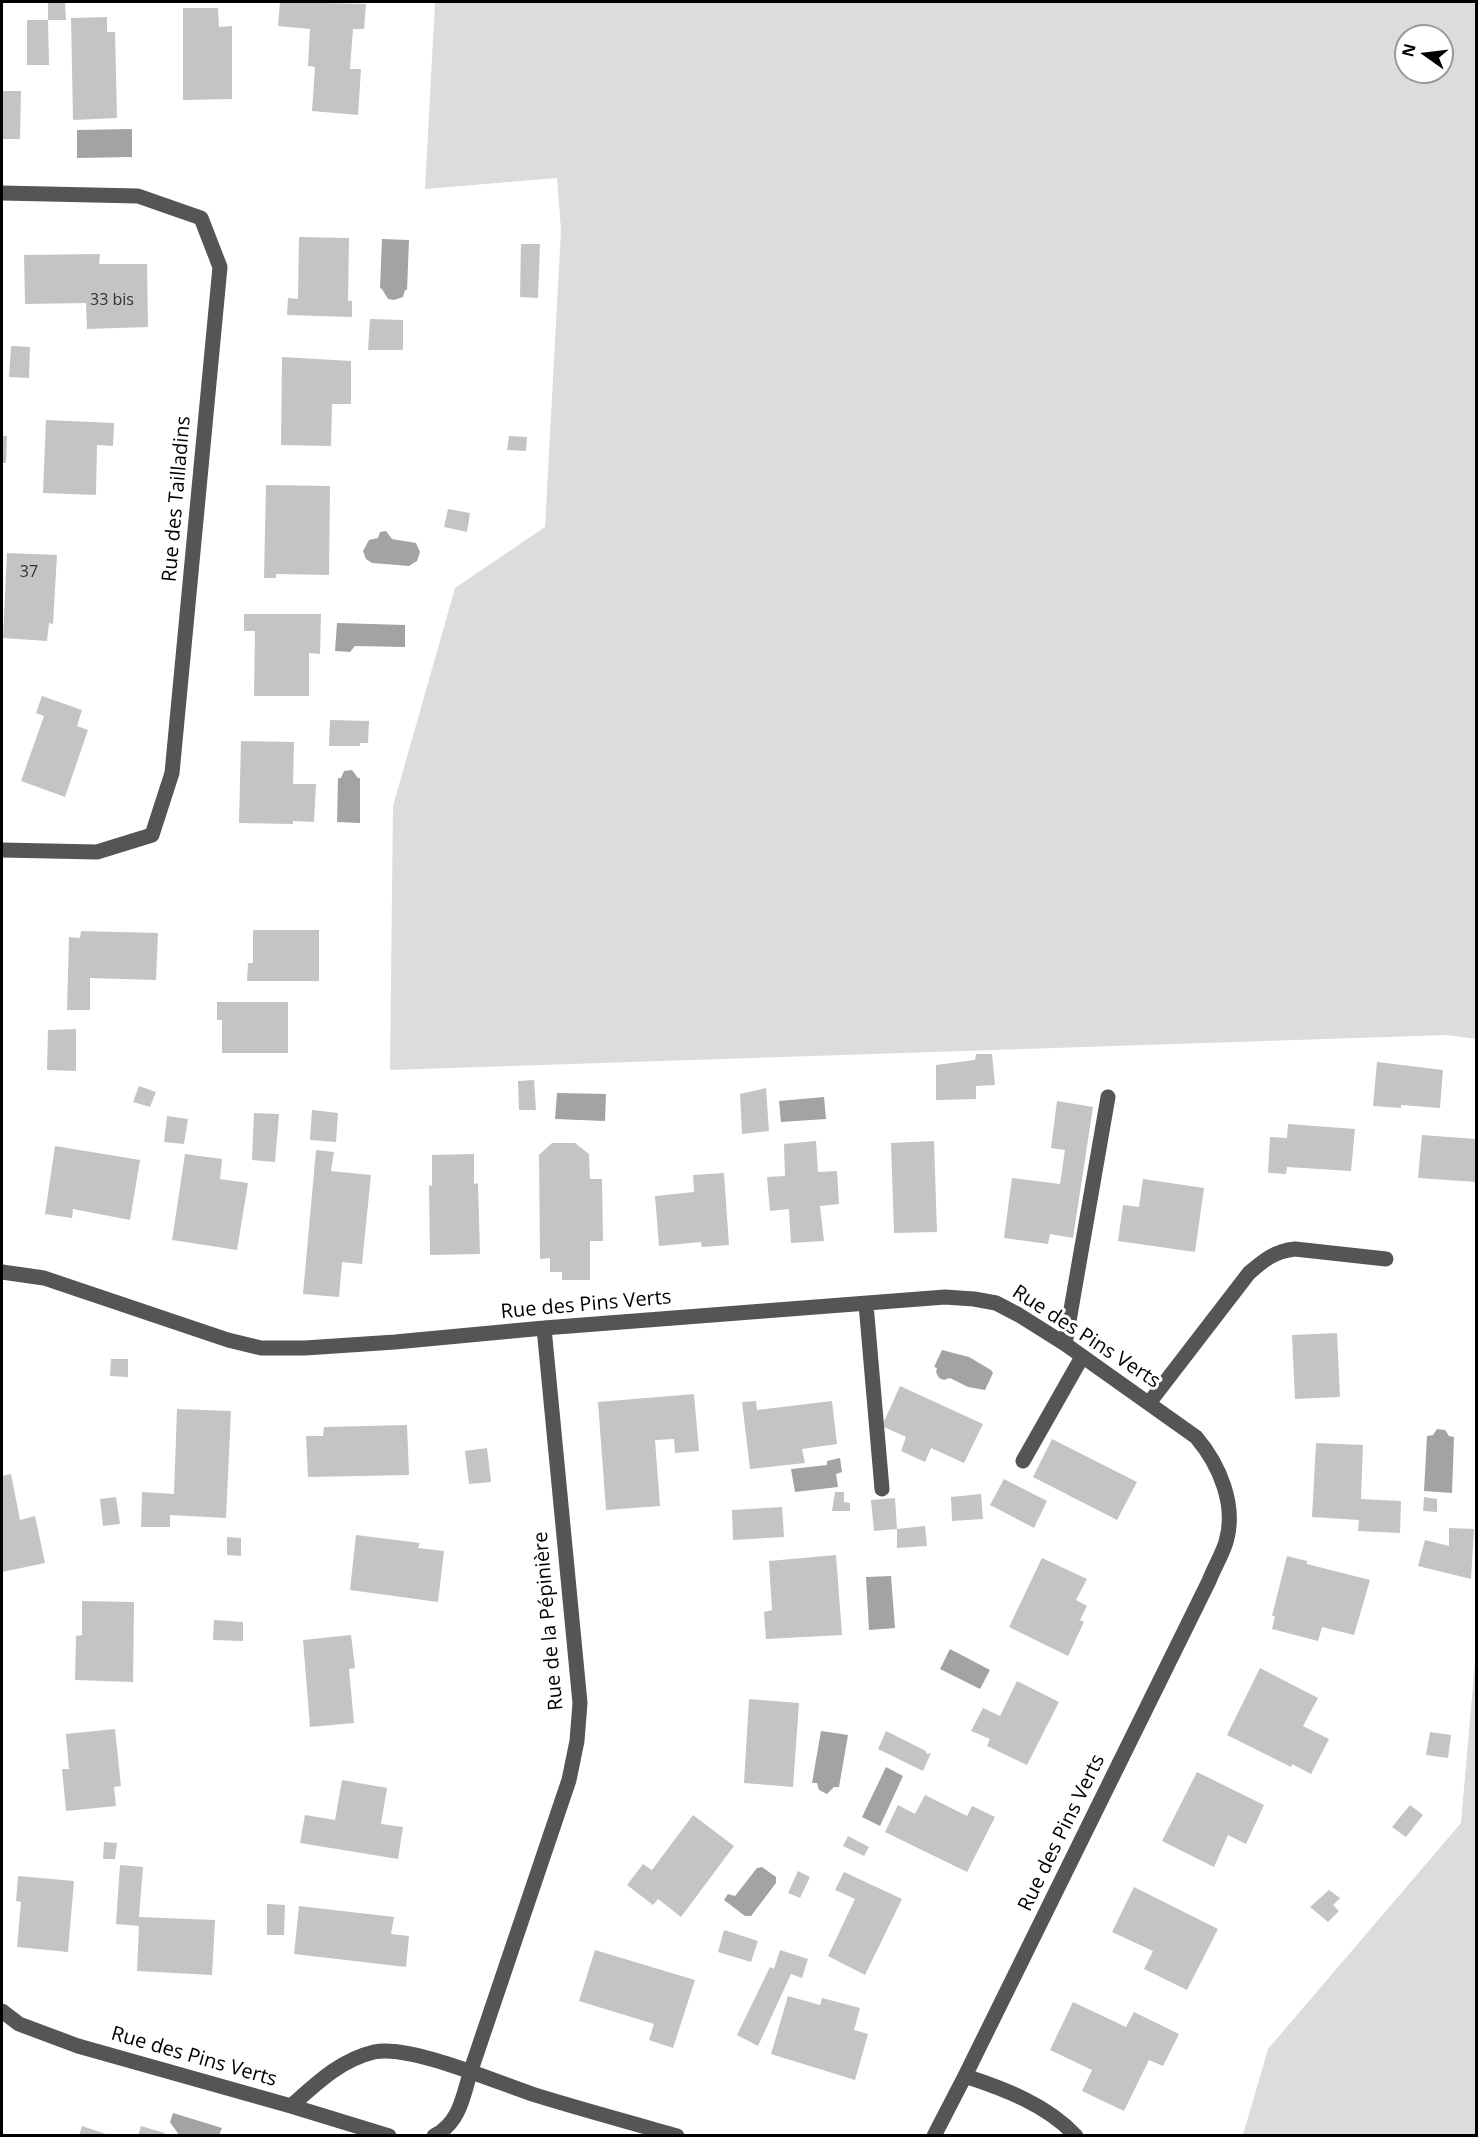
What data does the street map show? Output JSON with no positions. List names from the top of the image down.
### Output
{
  "streets": {
    "street": ["Rue des Tailladins", "Rue des Pins Verts", "Rue de la Pépinière"]
  },
  "crossings": [
    ["Rue des Pins Verts", "Rue de la Pépinière"]
  ],
  "house_numbers": ["33 bis", "37"],
  "north": "left"
}
